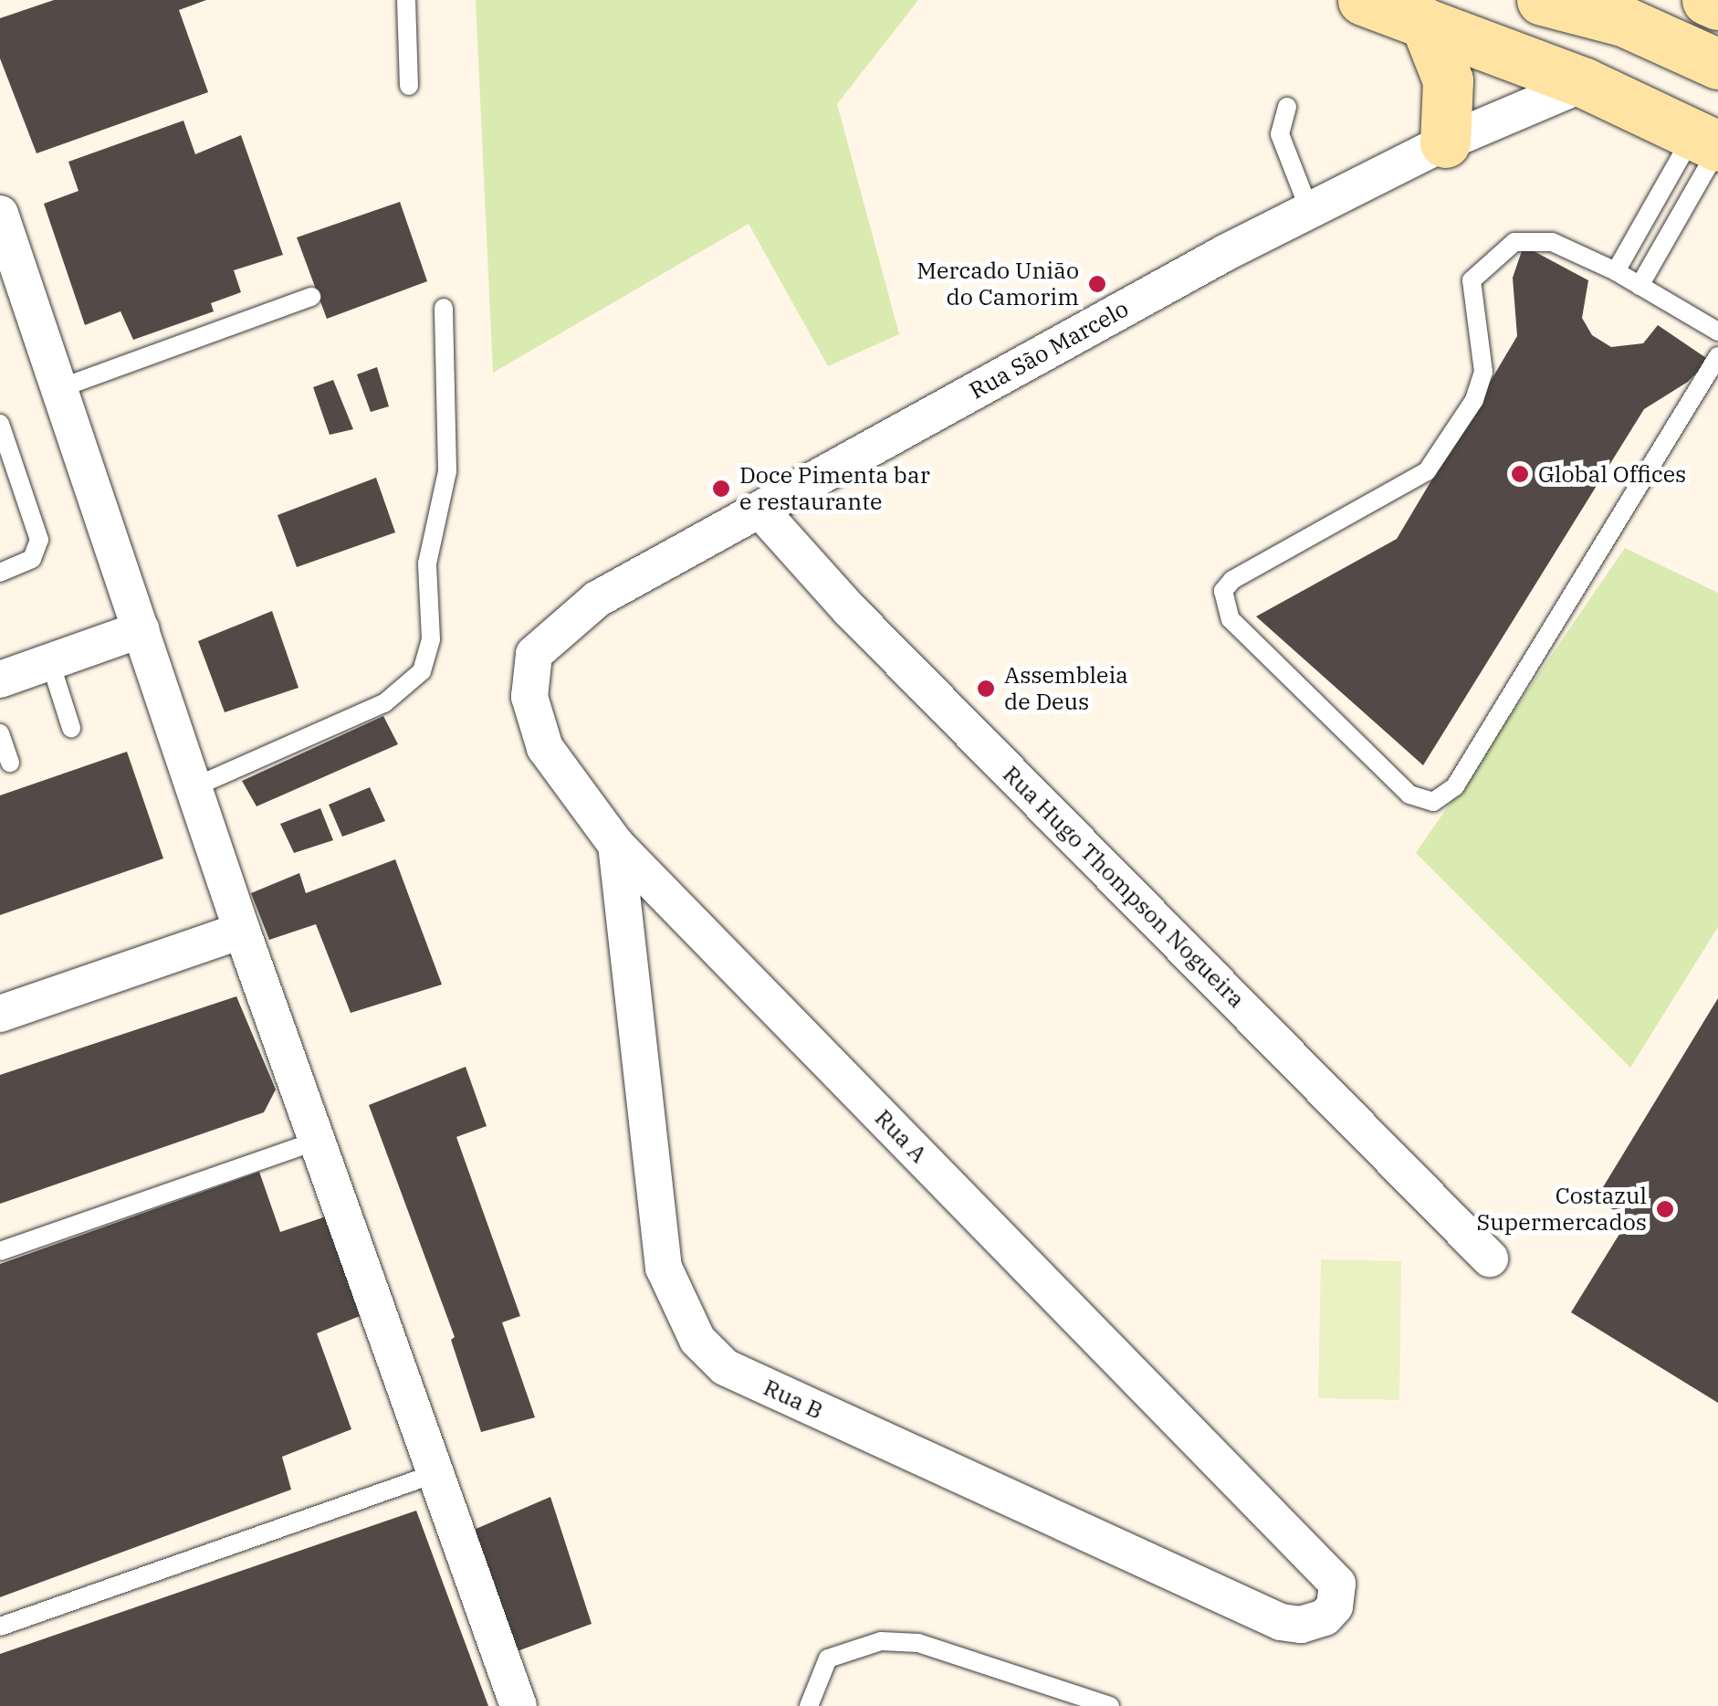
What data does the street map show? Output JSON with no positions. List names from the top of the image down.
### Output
{
  "streets": {
    "street": [
      "Rua São Marcelo",
      "Rua Hugo Thompson Nogueira",
      "Rua A",
      "Rua B"
    ]
  },
  "crossings": [
    ["Rua São Marcelo", "Rua Hugo Thompson Nogueira"],
    ["Rua São Marcelo", "Rua A"],
    ["Rua A", "Rua B"]
  ],
  "places": [
    "Mercado União do Camorim",
    "Global Offices",
    "Doce Pimenta bar e restaurante",
    "Assembleia de Deus",
    "Costazul Supermercados"
  ]
}
